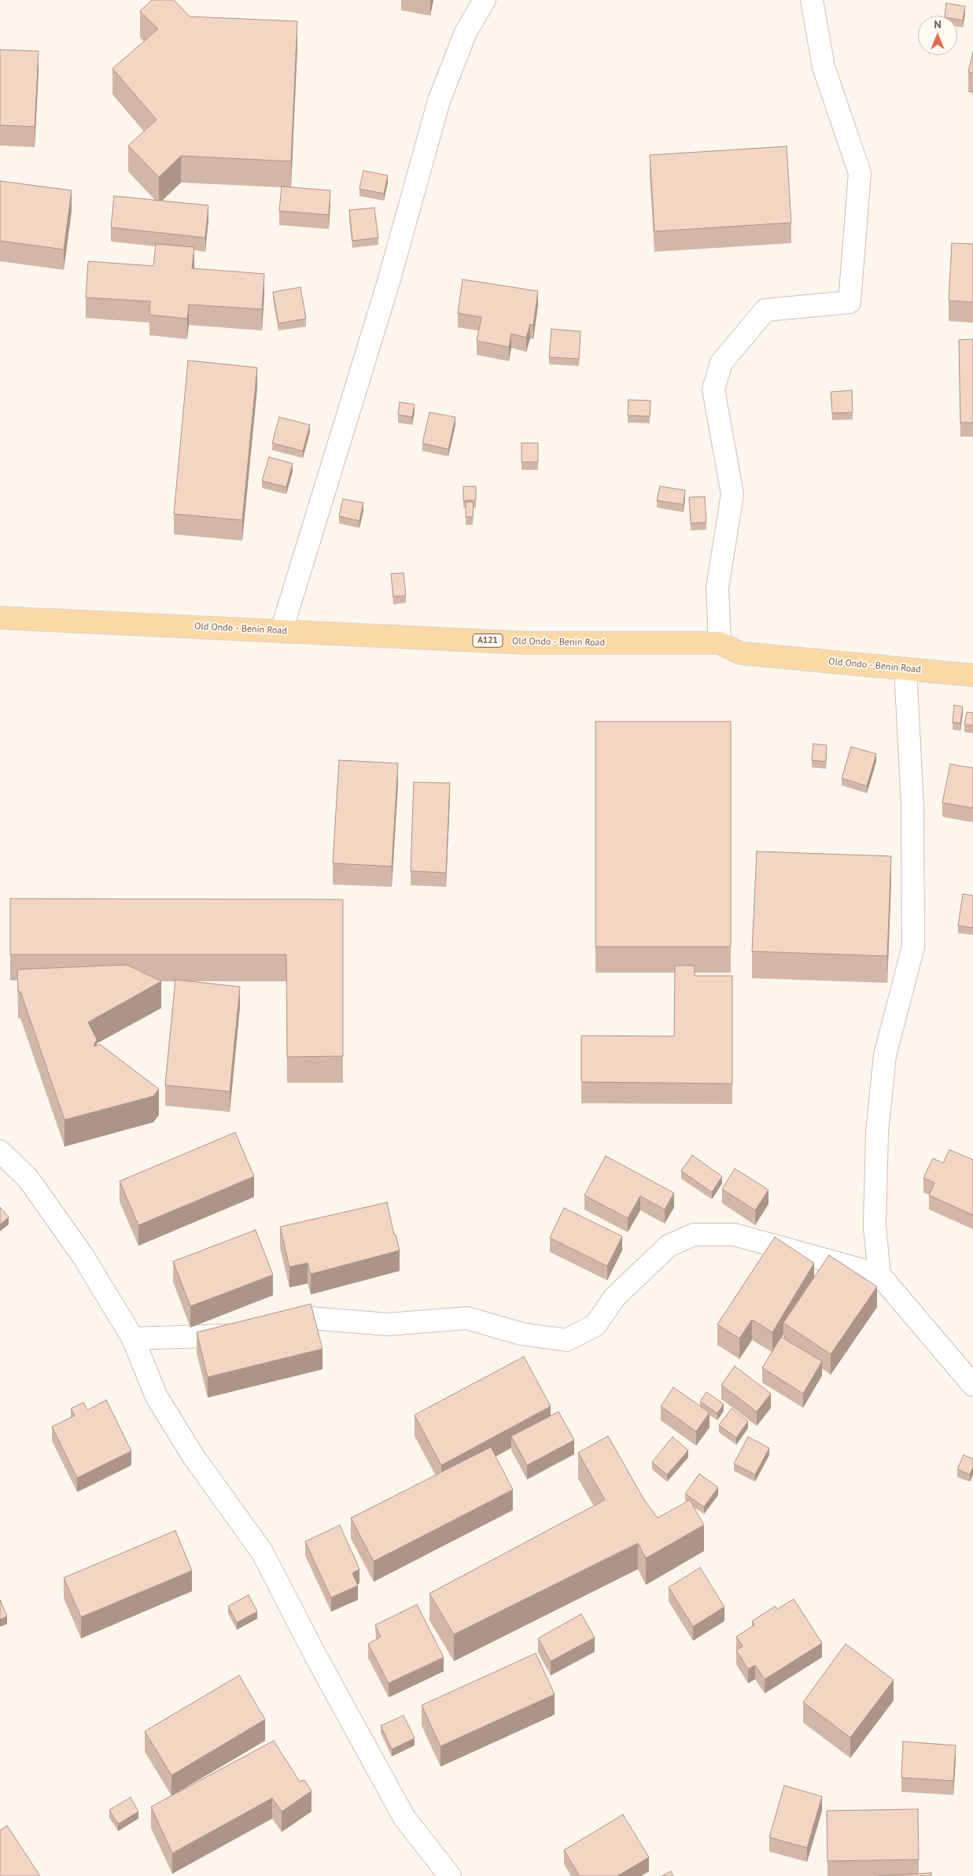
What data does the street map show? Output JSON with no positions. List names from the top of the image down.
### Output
{
  "streets": {
    "main road": ["Old Ondo - Benin Road", "A121"]
  },
  "north": "top"
}
